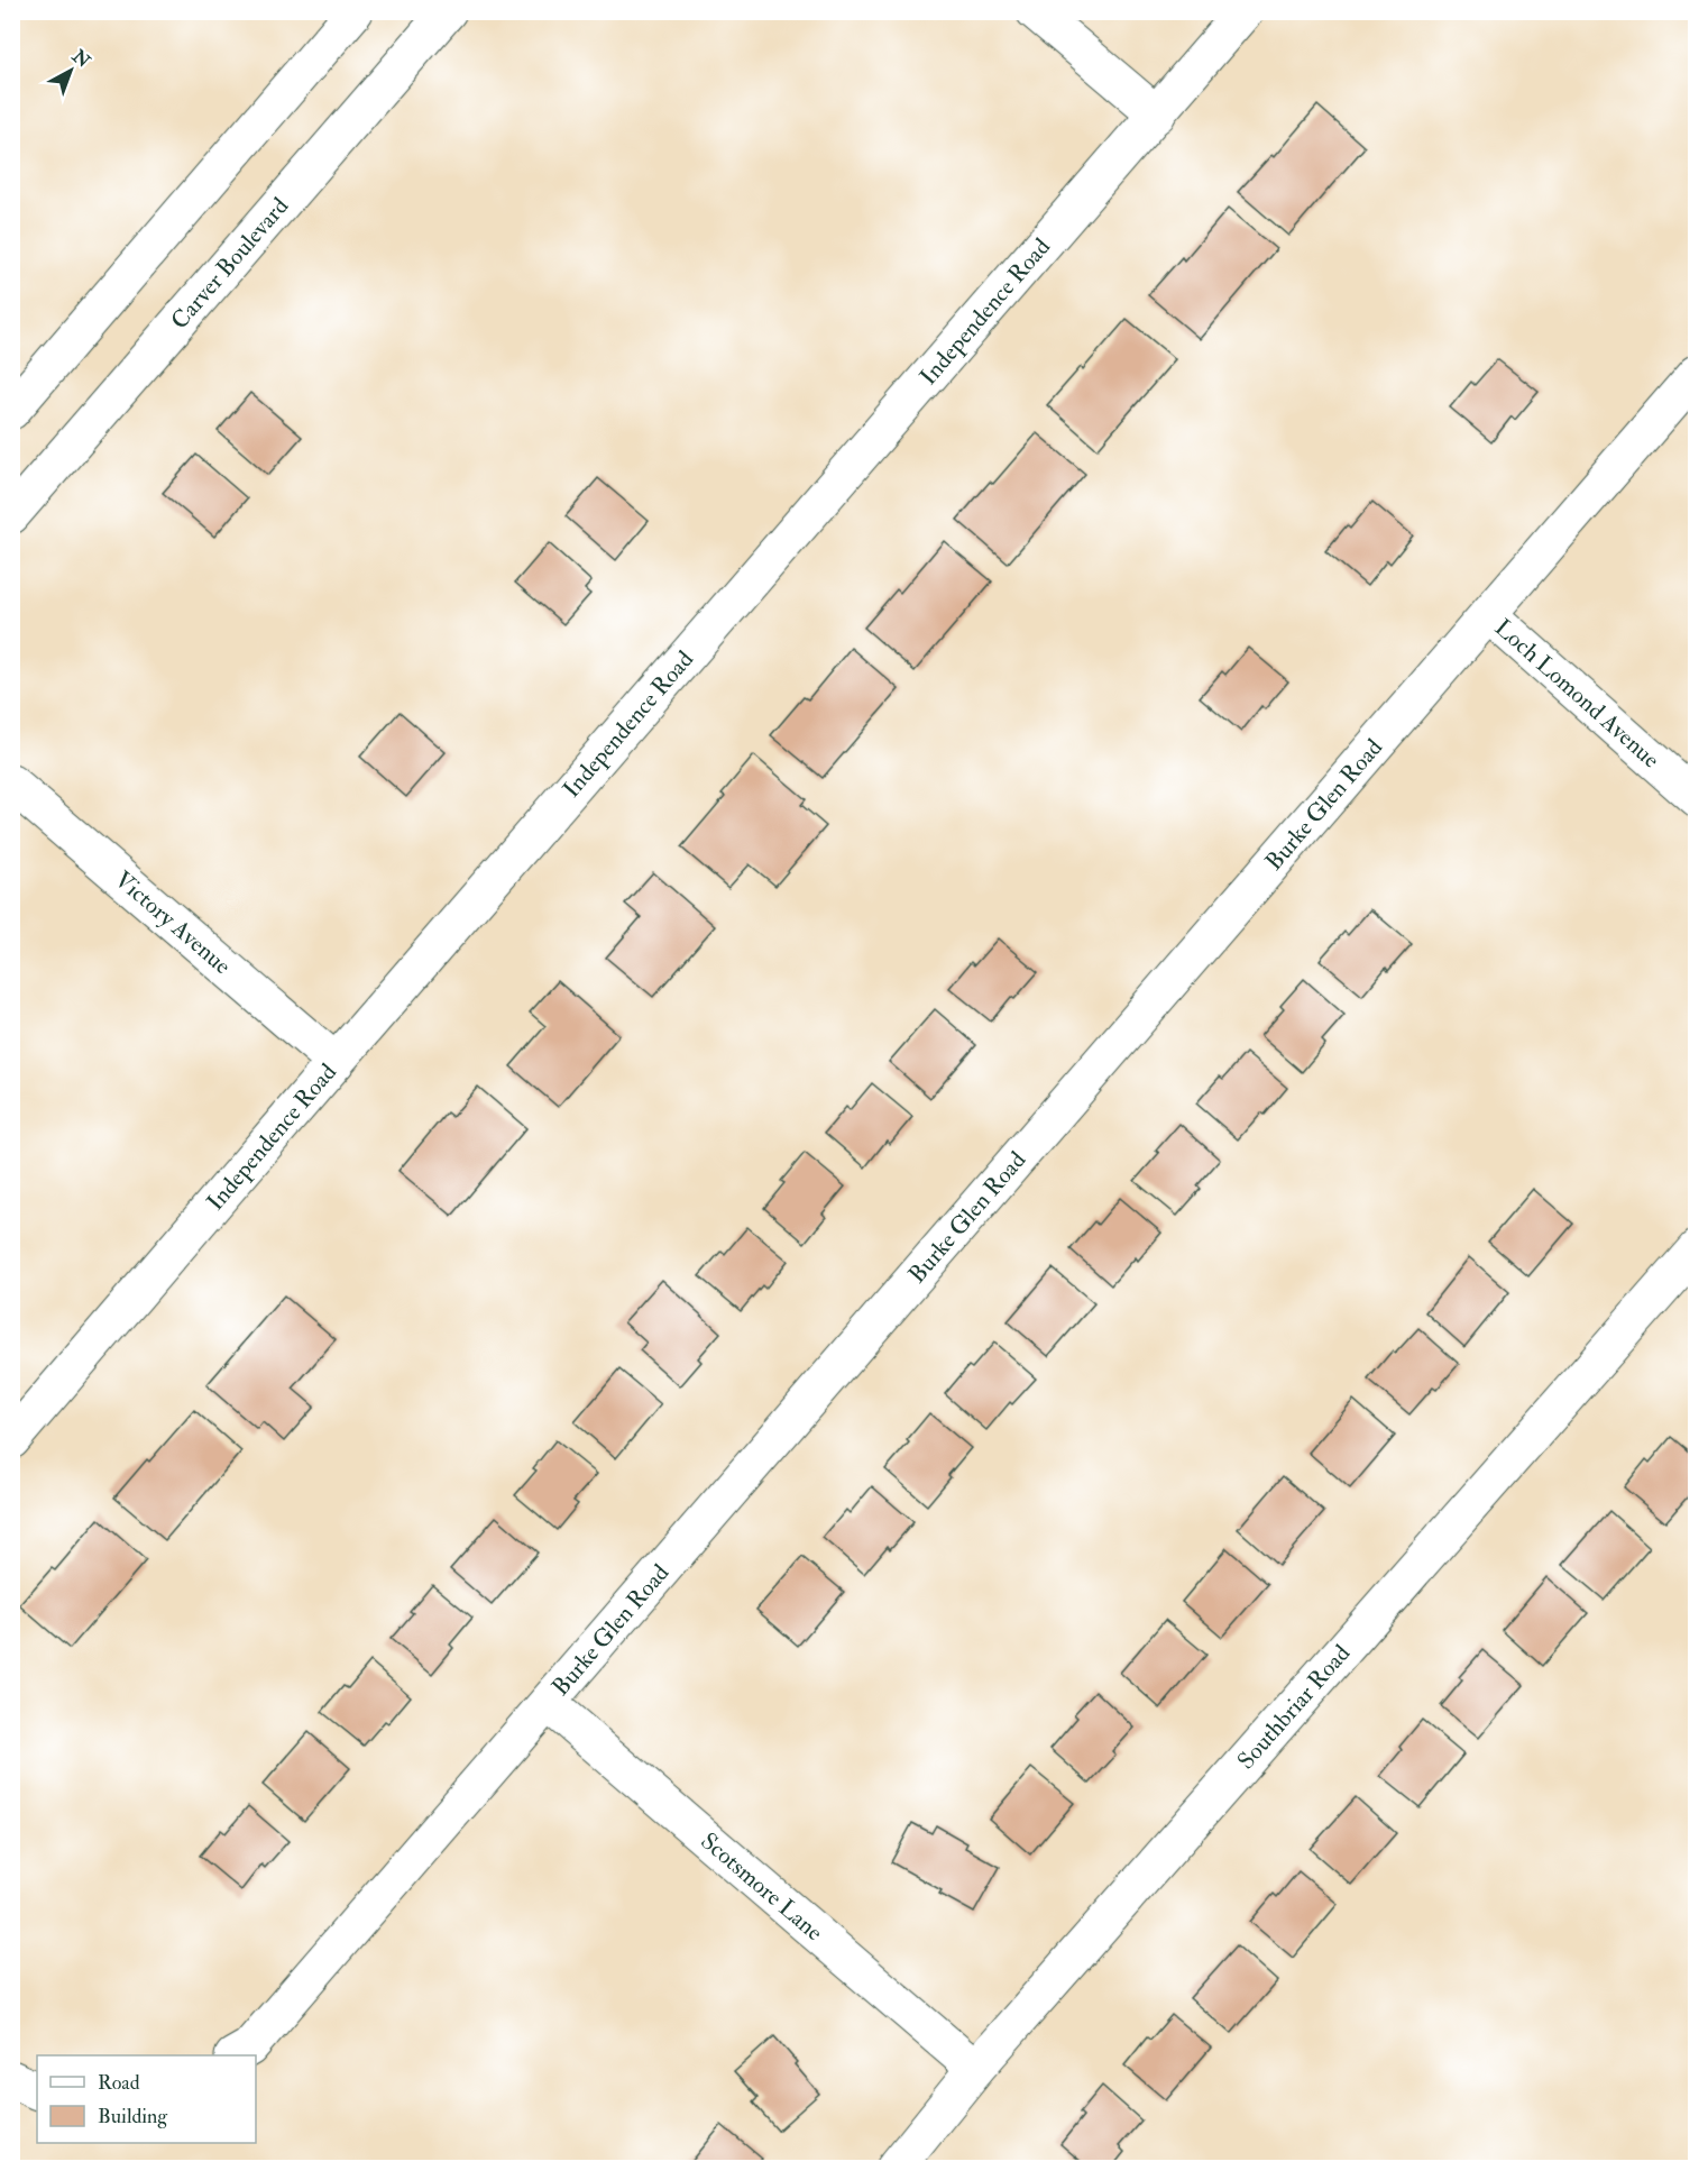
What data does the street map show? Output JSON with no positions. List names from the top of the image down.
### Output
{
  "streets": {
    "street": [
      "Carver Boulevard",
      "Independence Road",
      "Loch Lomond Avenue",
      "Burke Glen Road",
      "Victory Avenue",
      "Southbriar Road",
      "Scotsmore Lane"
    ]
  },
  "crossings": [
    ["Independence Road", "Victory Avenue"],
    ["Loch Lomond Avenue", "Burke Glen Road"],
    ["Burke Glen Road", "Scotsmore Lane"],
    ["Southbriar Road", "Scotsmore Lane"]
  ],
  "legend": ["Road", "Building"],
  "north": "top right"
}
